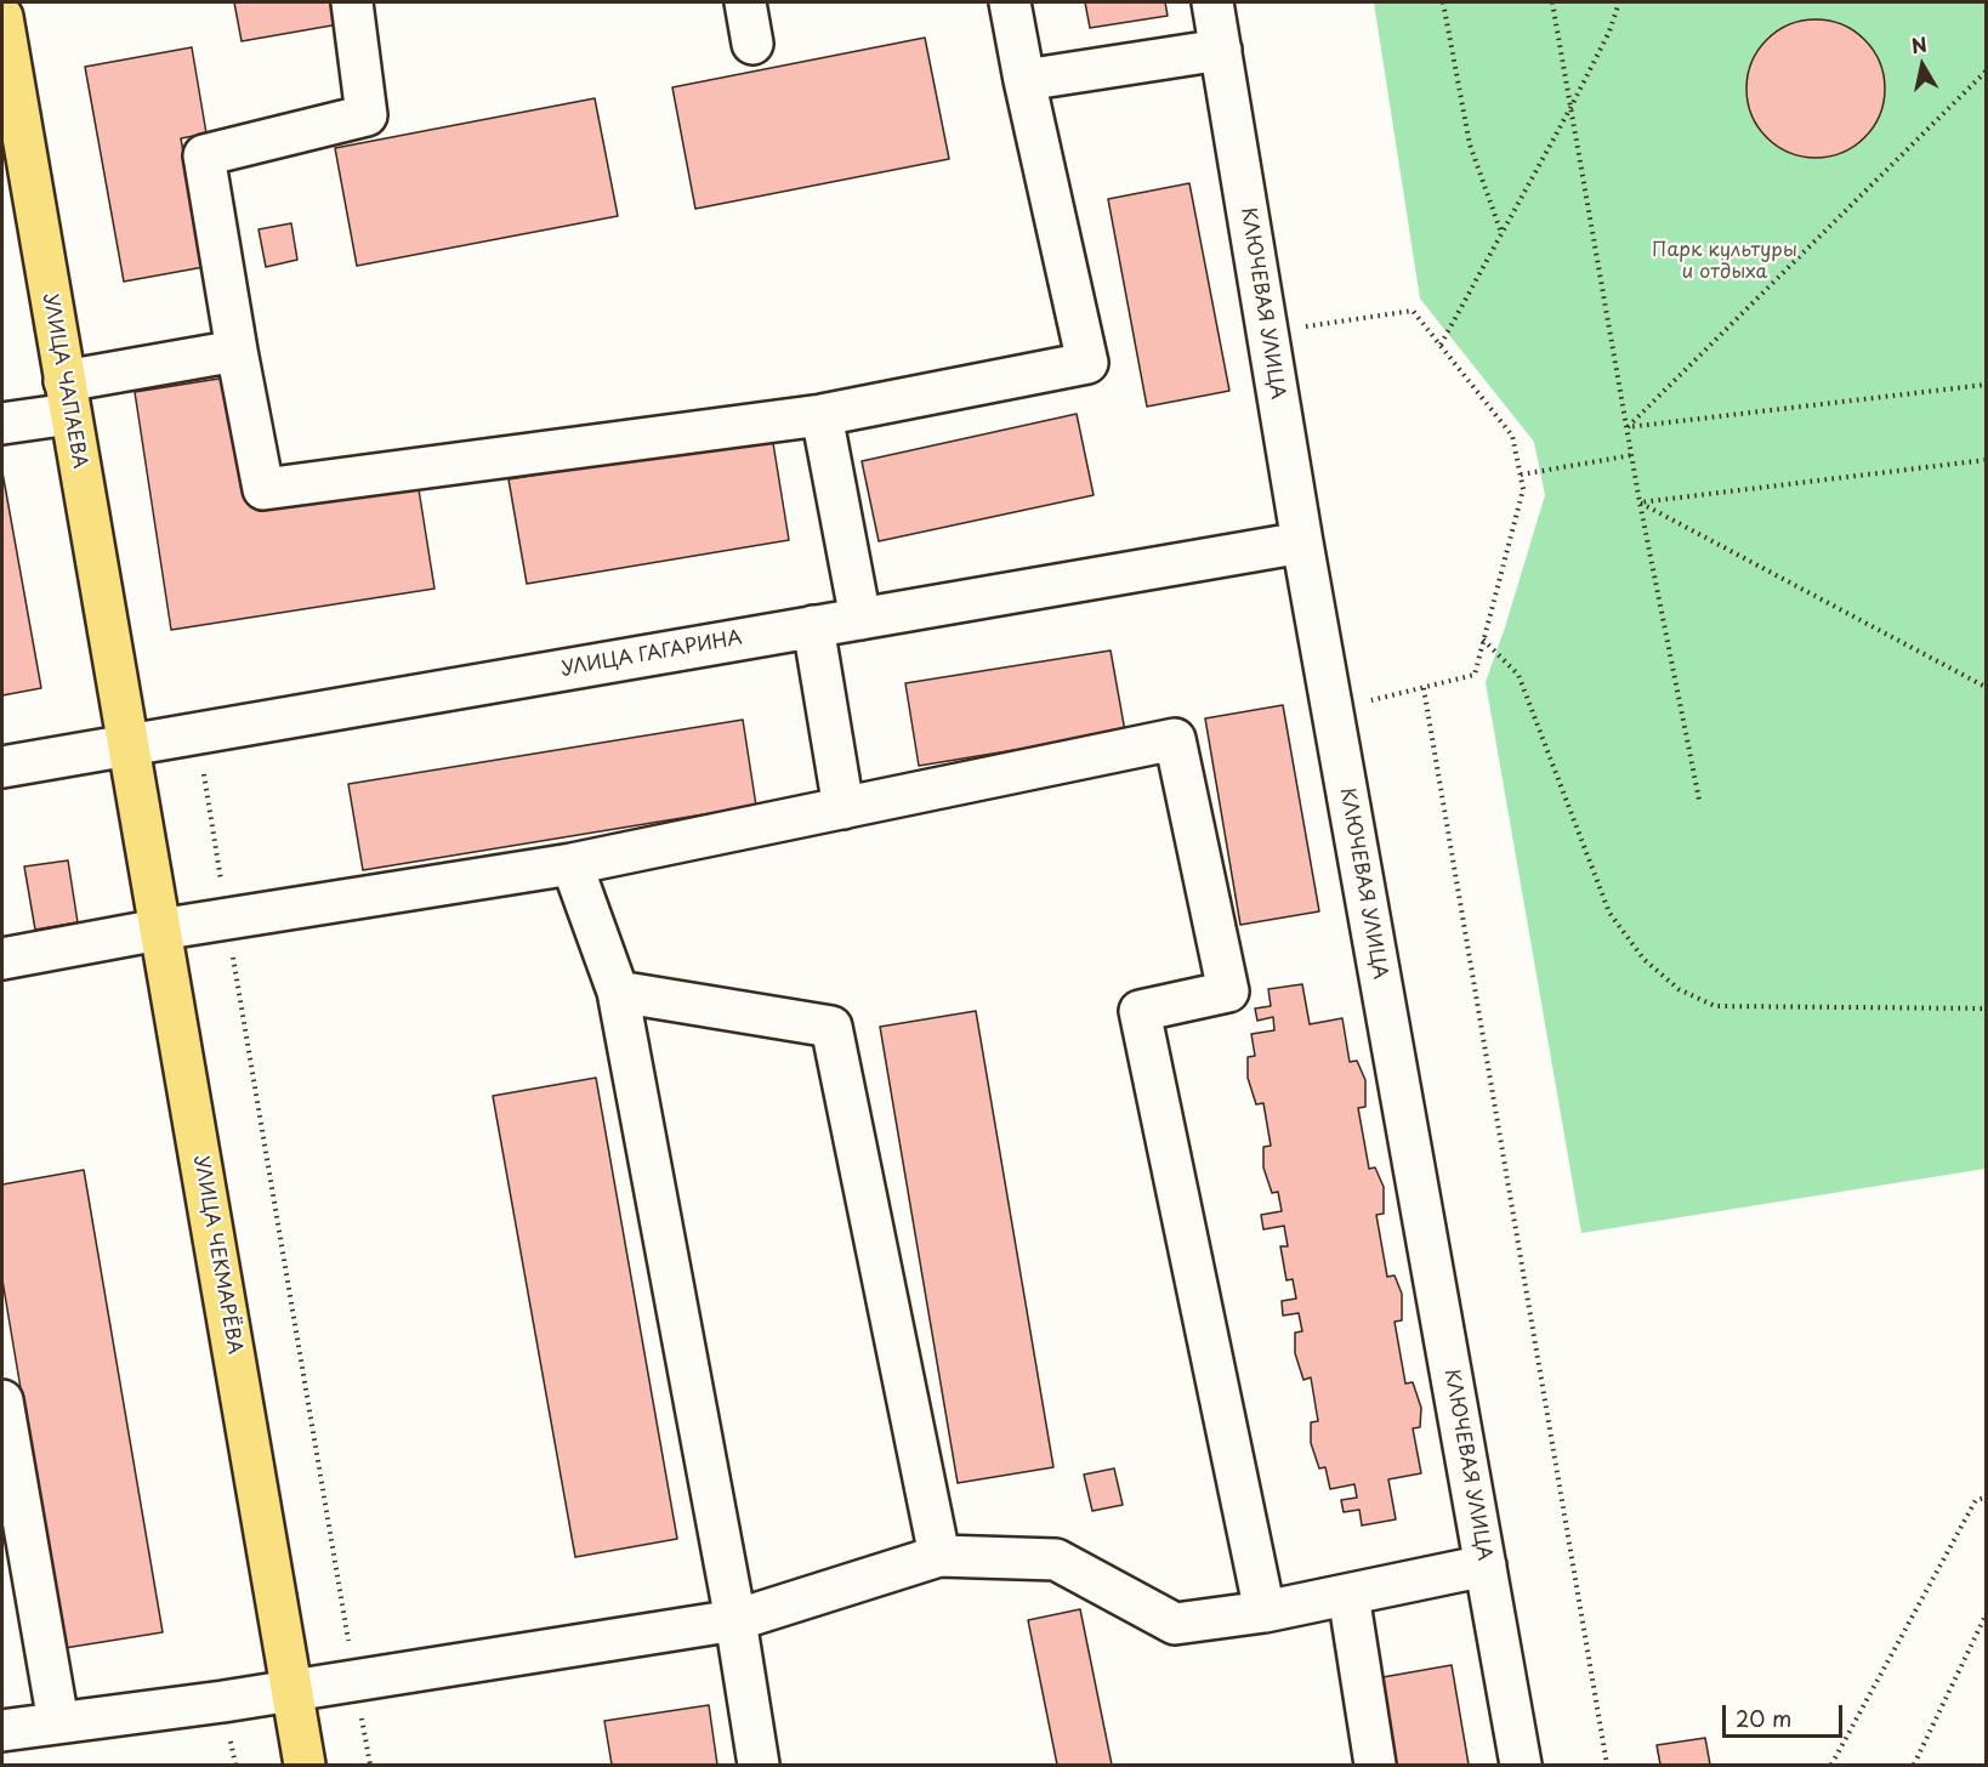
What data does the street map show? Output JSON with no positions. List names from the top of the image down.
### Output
{
  "streets": {
    "main road": ["УЛИЦА ЧАПАЕВА", "УЛИЦА ЧЕКМАРЁВА"],
    "street": ["КЛЮЧЕВАЯ УЛИЦА", "УЛИЦА ГАГАРИНА"]
  },
  "crossings": [
    ["КЛЮЧЕВАЯ УЛИЦА", "УЛИЦА ГАГАРИНА"],
    ["УЛИЦА ЧАПАЕВА", "УЛИЦА ГАГАРИНА"],
    ["УЛИЦА ЧАПАЕВА", "УЛИЦА ЧЕКМАРЁВА"],
    ["УЛИЦА ГАГАРИНА", "УЛИЦА ЧЕКМАРЁВА"]
  ],
  "parks": ["Парк культуры и отдыха"],
  "scale_bar": "20 m",
  "north": "top"
}
